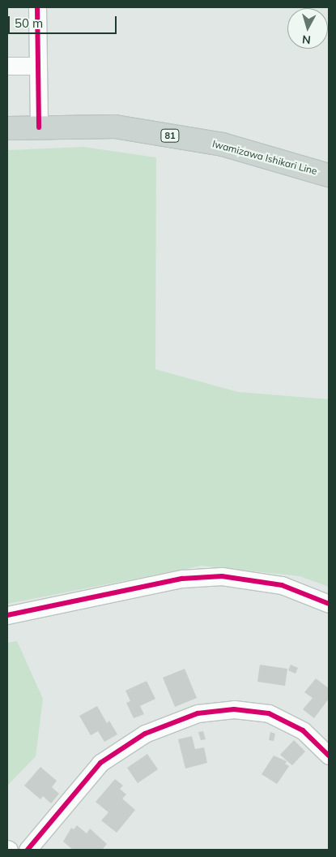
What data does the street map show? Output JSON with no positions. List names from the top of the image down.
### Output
{
  "streets": {
    "main road": ["81", "Iwamizawa Ishikari Line"]
  },
  "scale_bar": "50 m",
  "north": "bottom"
}
